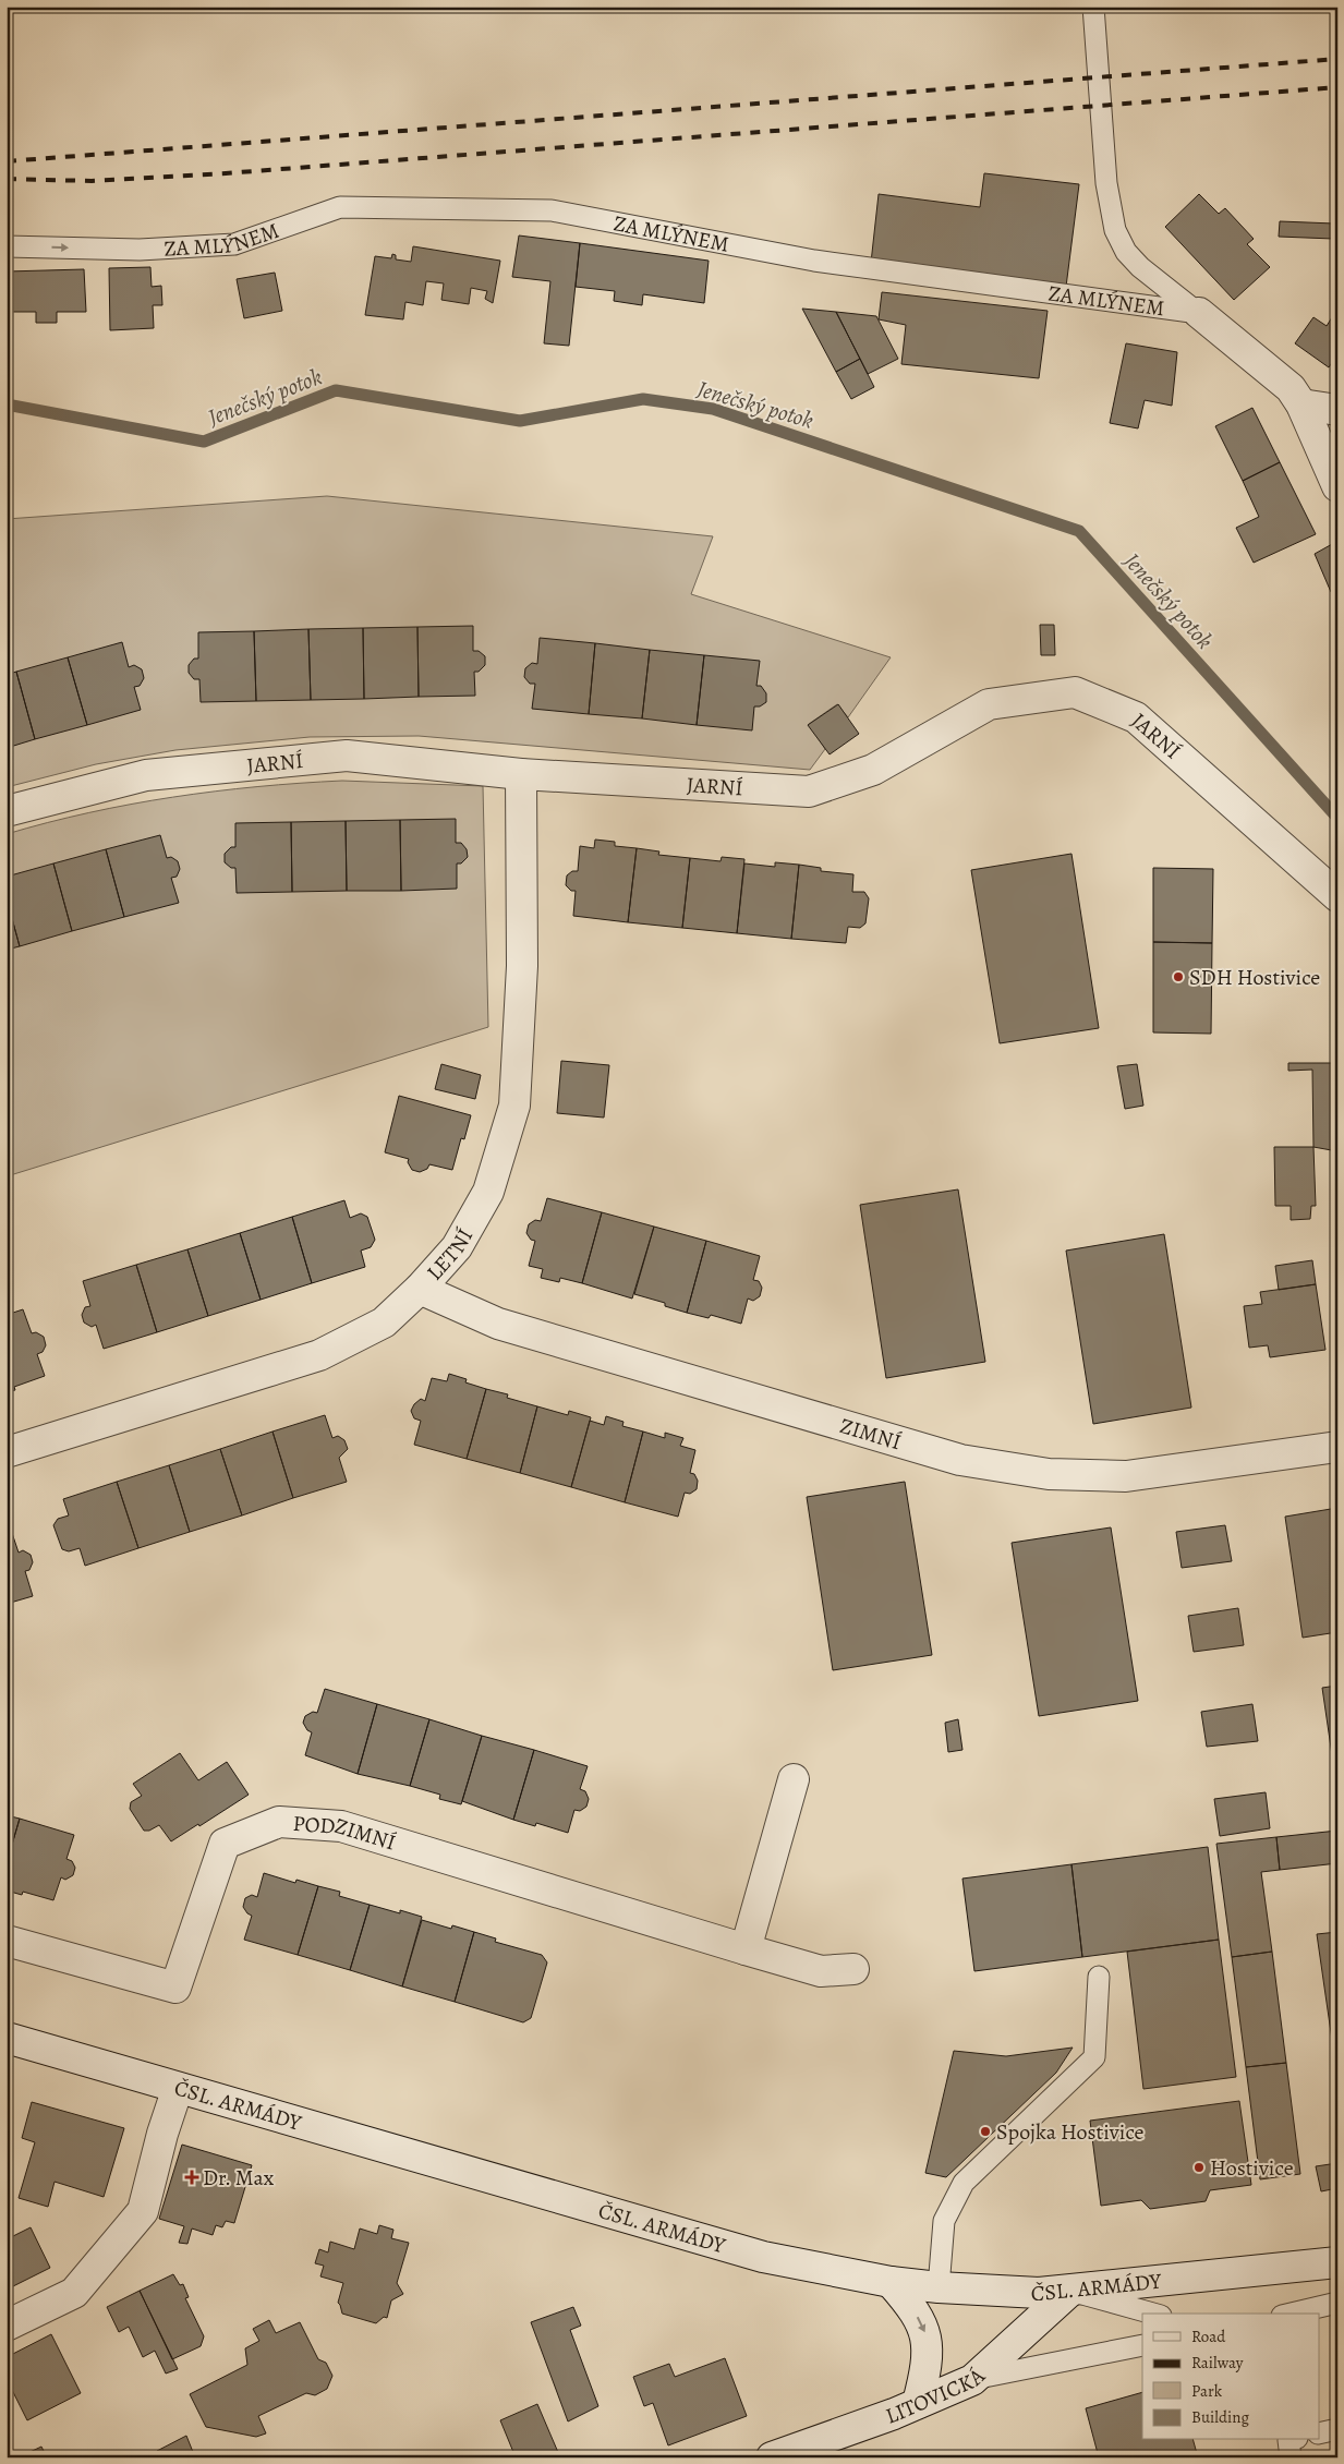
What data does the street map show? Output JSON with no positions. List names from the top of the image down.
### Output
{
  "streets": {
    "street": [
      "JARNÍ",
      "LETNÍ",
      "ZIMNÍ",
      "PODZIMNÍ",
      "ČSL. ARMÁDY",
      "LITOVICKÁ"
    ],
    "lane": ["ZA MLÝNEM"]
  },
  "crossings": [
    ["JARNÍ", "LETNÍ"],
    ["LETNÍ", "ZIMNÍ"],
    ["ČSL. ARMÁDY", "LITOVICKÁ"]
  ],
  "one_way": ["ZA MLÝNEM"],
  "water": ["Jenečský potok"],
  "places": {
    "other": ["SDH Hostivice", "Spojka Hostivice", "Hostivice"],
    "health": ["Dr. Max"]
  },
  "legend": [
    "Road",
    "Railway",
    "Park",
    "Building"
  ]
}
